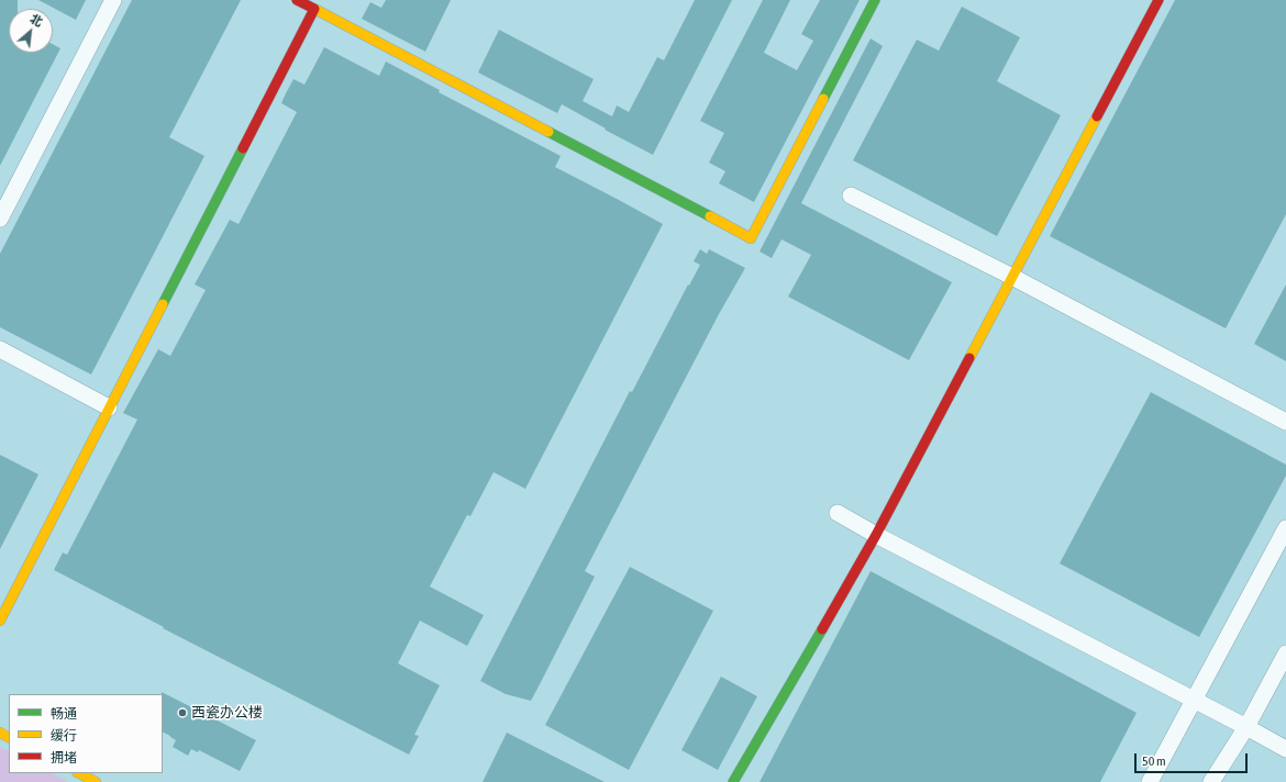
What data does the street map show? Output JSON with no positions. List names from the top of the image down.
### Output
{
  "places": ["西瓷办公楼"],
  "legend": ["畅通", "缓行", "拥堵"],
  "scale_bar": "50 m",
  "north": "top right"
}
